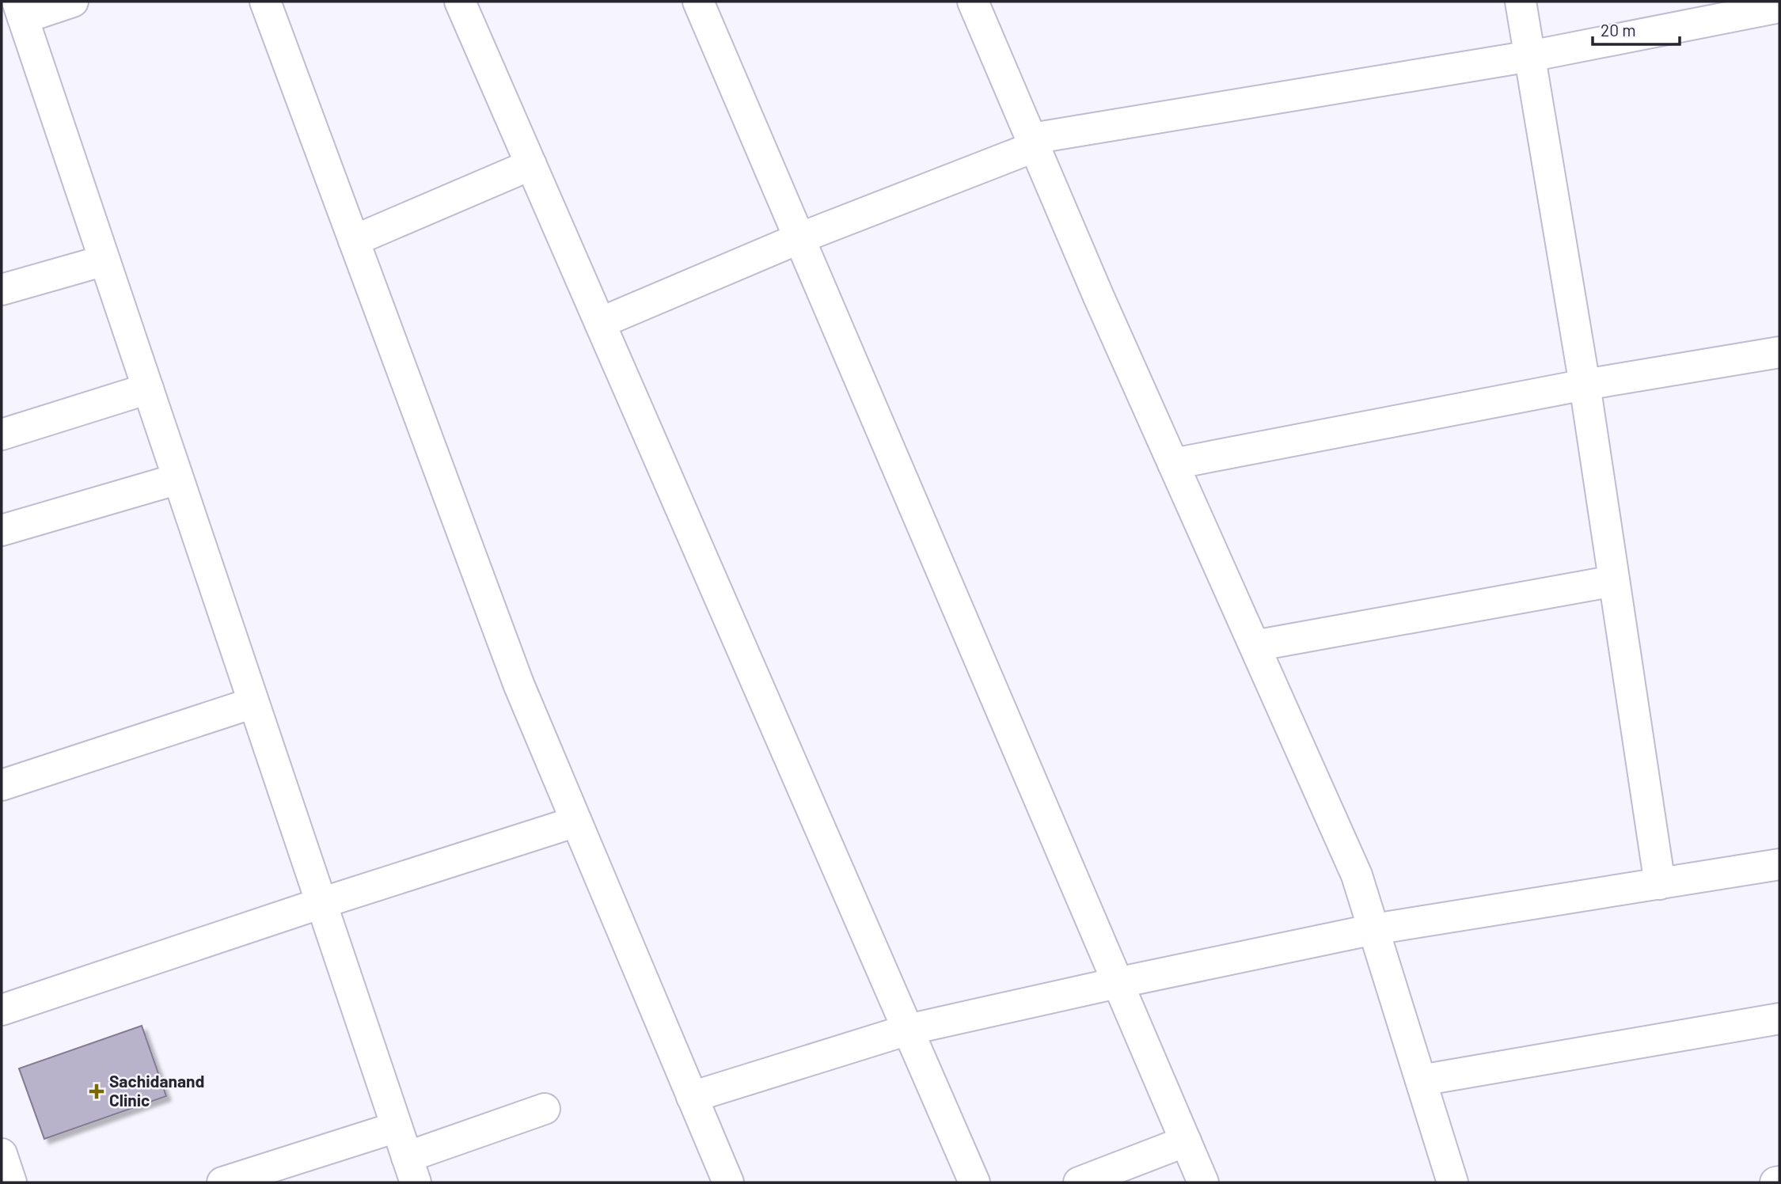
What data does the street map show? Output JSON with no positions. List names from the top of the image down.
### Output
{
  "places": {
    "health": ["Sachidanand Clinic"]
  },
  "scale_bar": "20 m"
}
